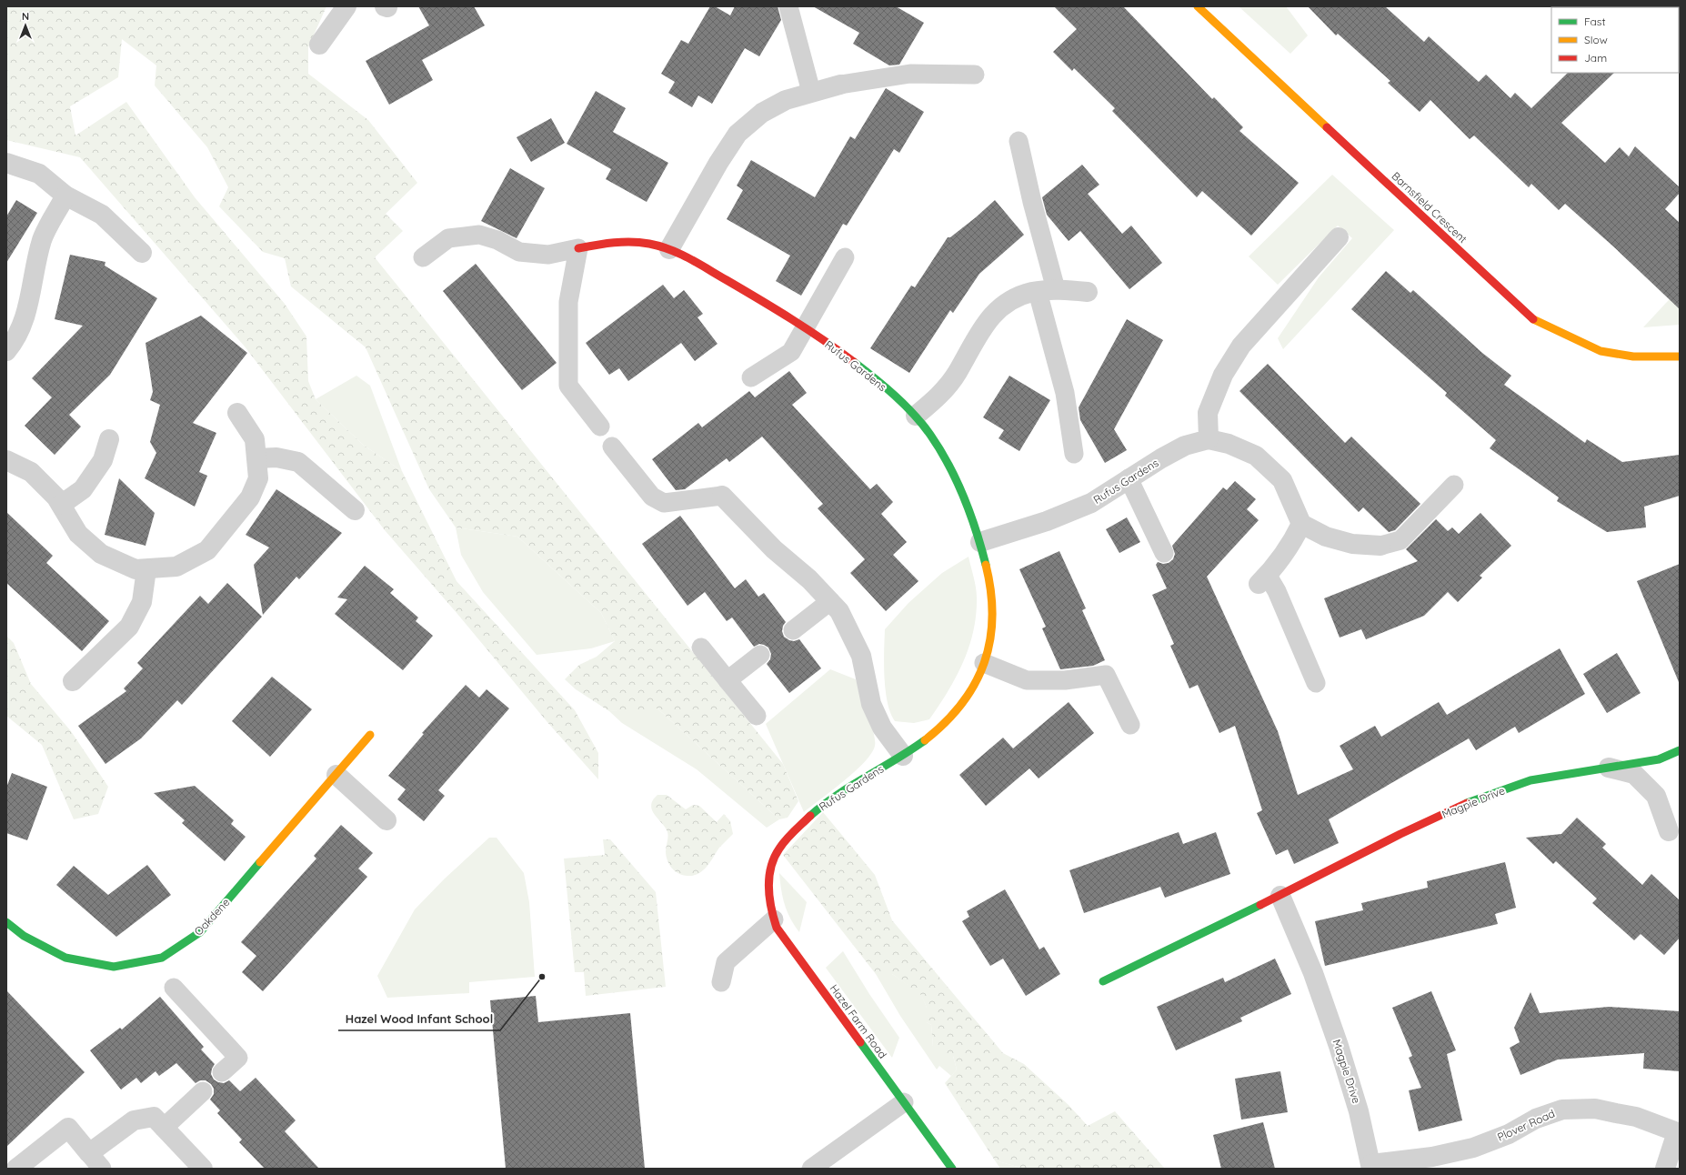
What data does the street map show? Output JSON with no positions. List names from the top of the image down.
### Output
{
  "streets": {
    "street": [
      "Barnsfield Crescent",
      "Rufus Gardens",
      "Magpie Drive",
      "Oakdene",
      "Hazel Farm Road",
      "Plover Road"
    ]
  },
  "crossings": [
    ["Rufus Gardens", "Hazel Farm Road"],
    ["Magpie Drive", "Plover Road"]
  ],
  "places": ["Hazel Wood Infant School"],
  "legend": ["Fast", "Slow", "Jam"],
  "north": "top"
}
